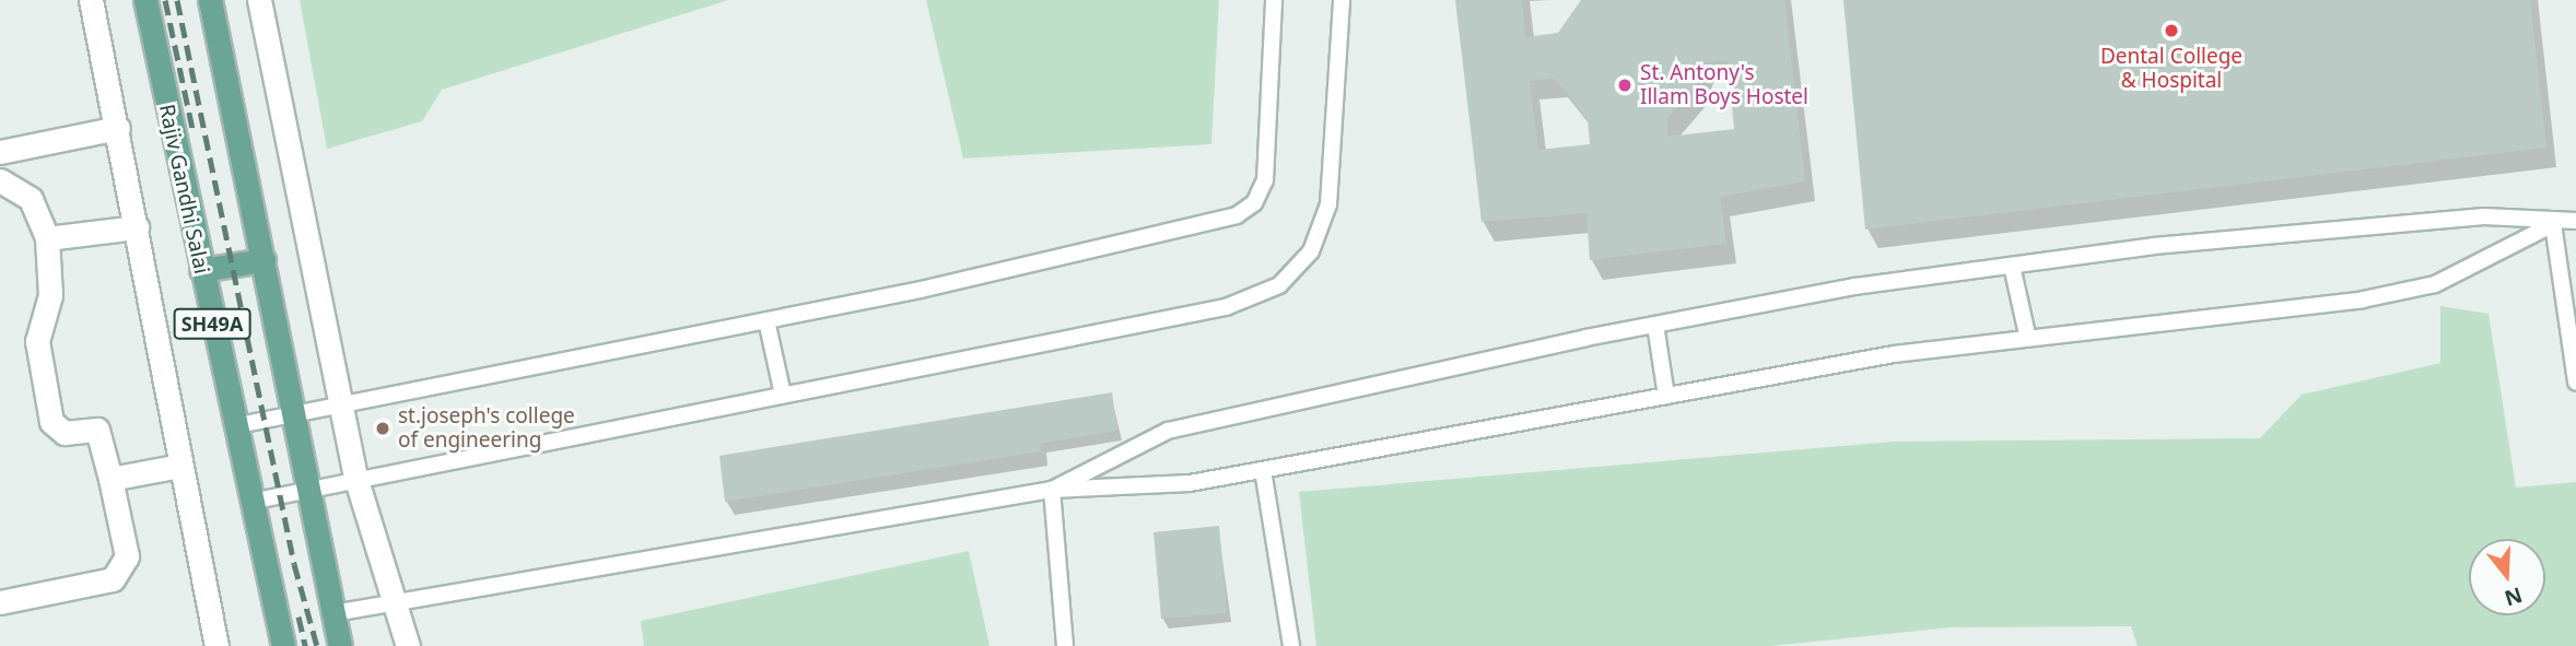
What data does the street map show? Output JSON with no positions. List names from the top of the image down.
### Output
{
  "streets": {
    "main road": ["Rajiv Gandhi Salai", "SH49A"]
  },
  "places": ["Dental College & Hospital", "St. Antony's Illam Boys Hostel", "st.joseph's college of engineering"],
  "north": "bottom"
}
